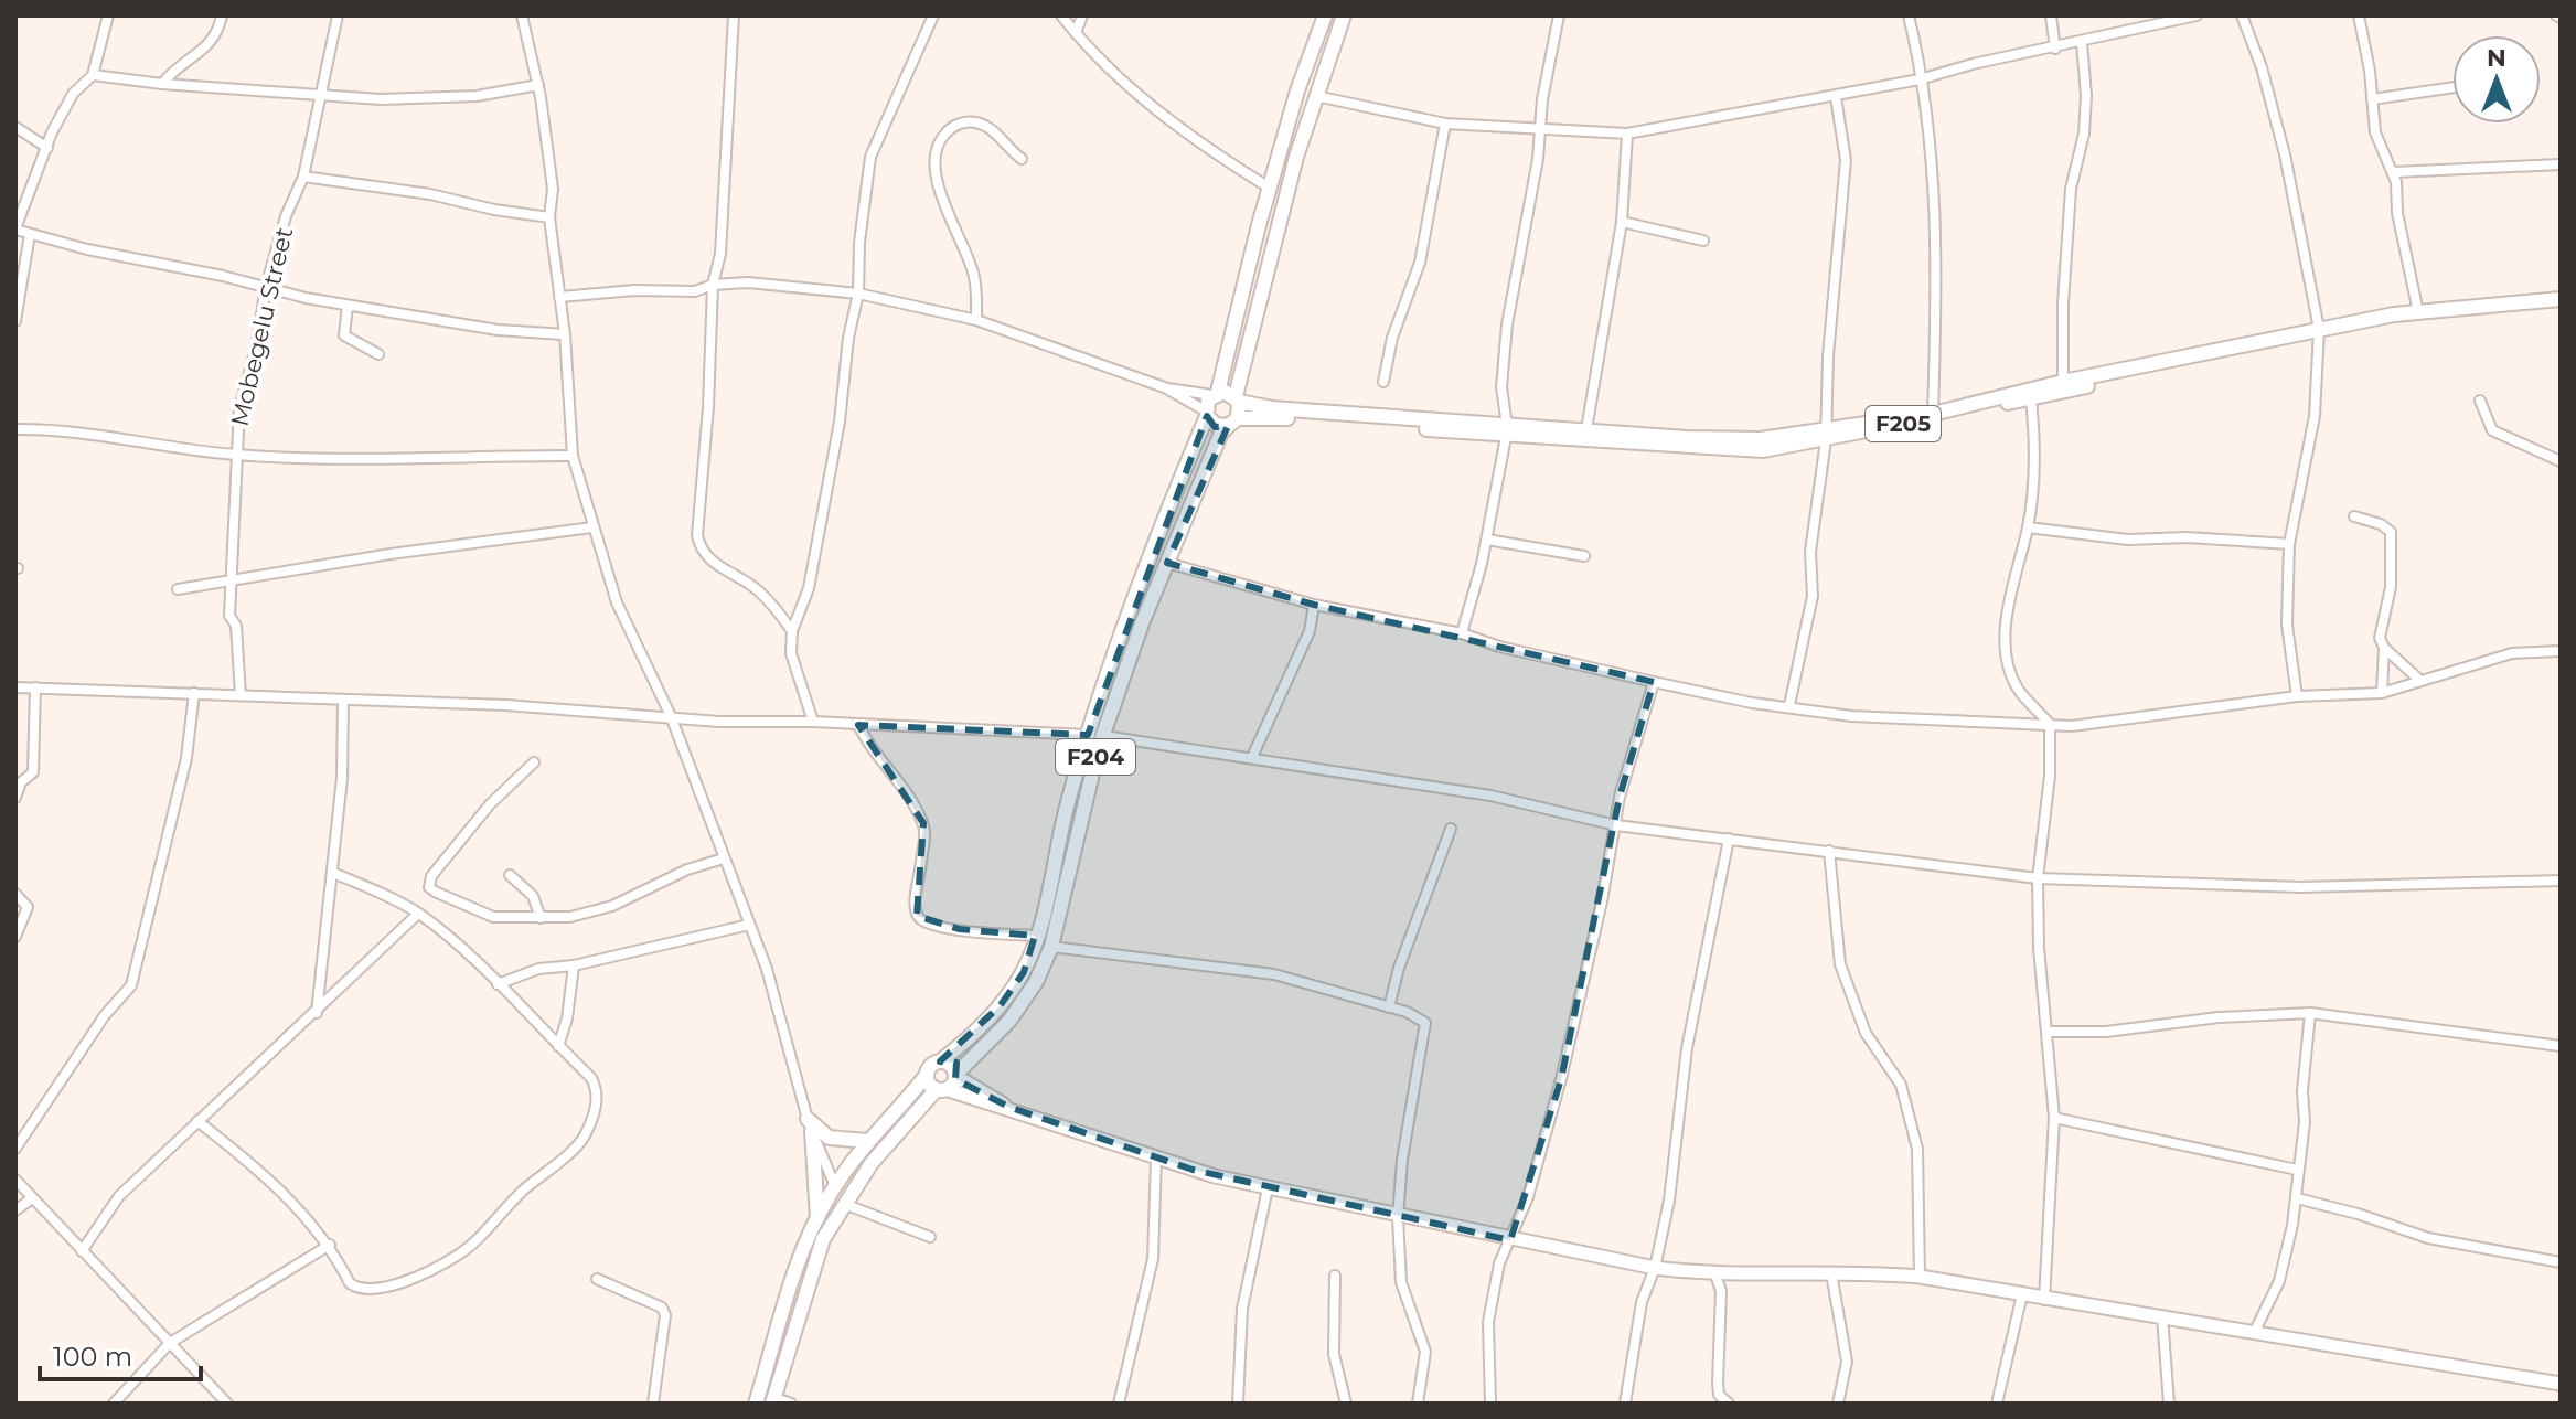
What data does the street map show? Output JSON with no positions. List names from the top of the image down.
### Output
{
  "streets": {
    "main road": ["F205", "F204"],
    "street": ["Mobegelu Street"]
  },
  "crossings": [
    ["F205", "F204"]
  ],
  "scale_bar": "100 m",
  "north": "top"
}
